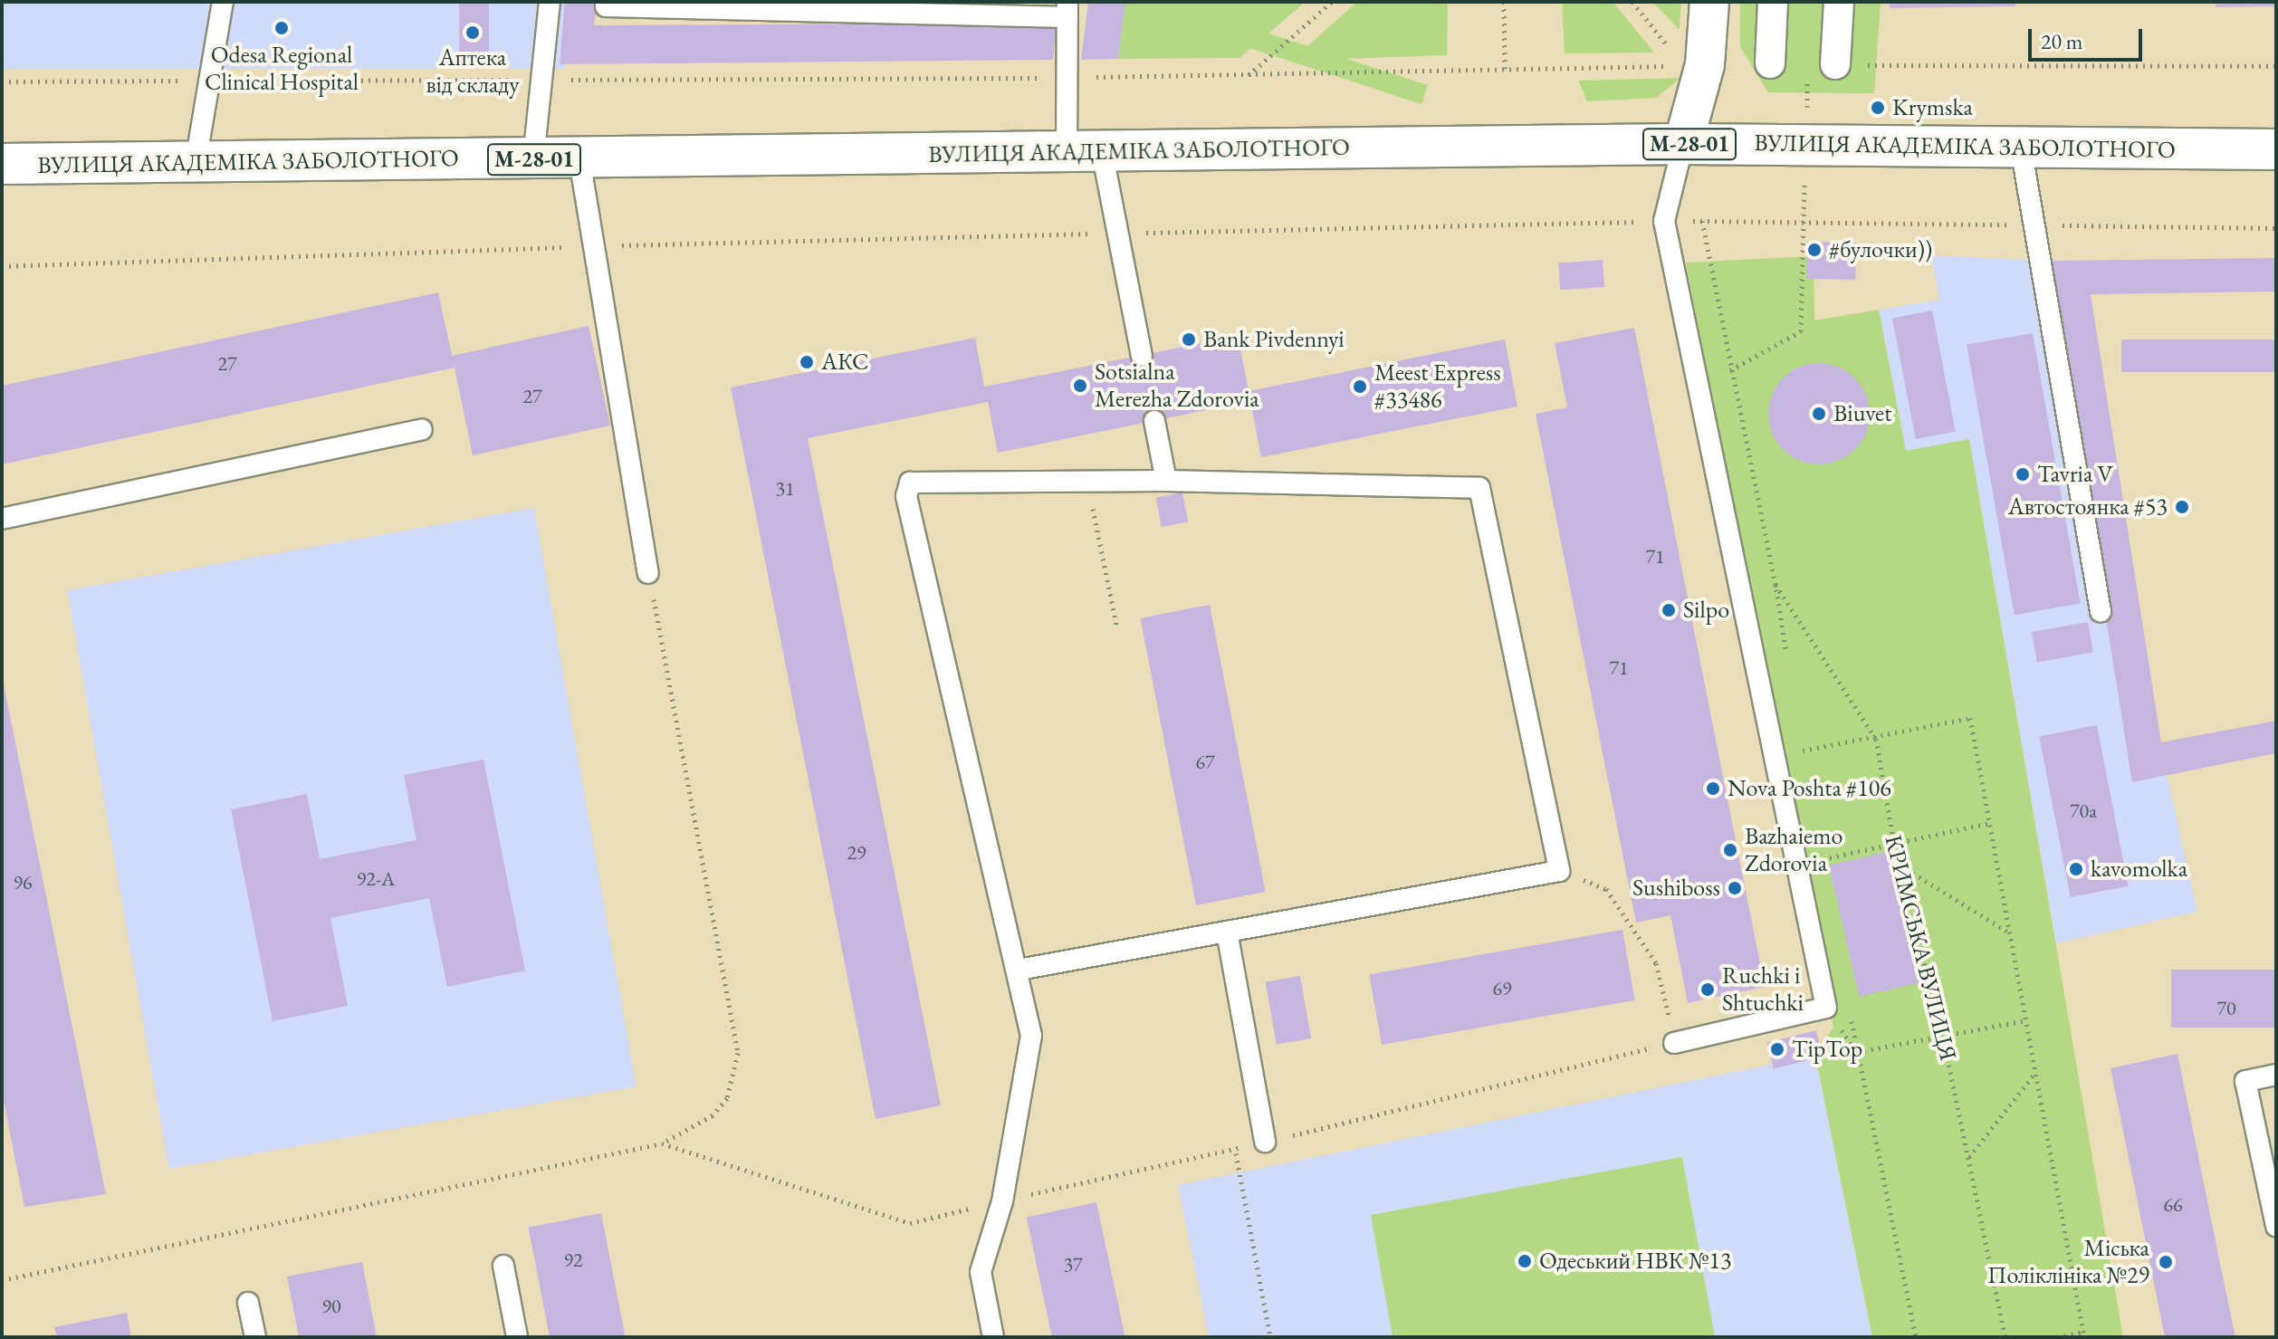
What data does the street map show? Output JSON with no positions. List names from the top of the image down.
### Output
{
  "streets": {
    "highway": ["М-28-01", "ВУЛИЦЯ АКАДЕМІКА ЗАБОЛОТНОГО"],
    "path": ["КРИМСЬКА ВУЛИЦЯ"]
  },
  "places": [
    "Odesa Regional Clinical Hospital",
    "Аптека від складу",
    "Krymska",
    "#булочки))",
    "Bank Pivdennyi",
    "АКС",
    "Sotsialna Merezha Zdorovia",
    "Meest Express #33486",
    "Biuvet",
    "Tavria V",
    "Автостоянка #53",
    "Silpo",
    "Nova Poshta #106",
    "Bazhaiemo Zdorovia",
    "kavomolka",
    "Sushiboss",
    "Ruchki i Shtuchki",
    "TipTop",
    "Одеський НВК №13",
    "Міська Поліклініка №29"
  ],
  "house_numbers": [
    "27",
    "27",
    "31",
    "71",
    "71",
    "67",
    "70а",
    "29",
    "92-А",
    "96",
    "69",
    "70",
    "66",
    "92",
    "37",
    "90"
  ],
  "scale_bar": "20 m"
}
